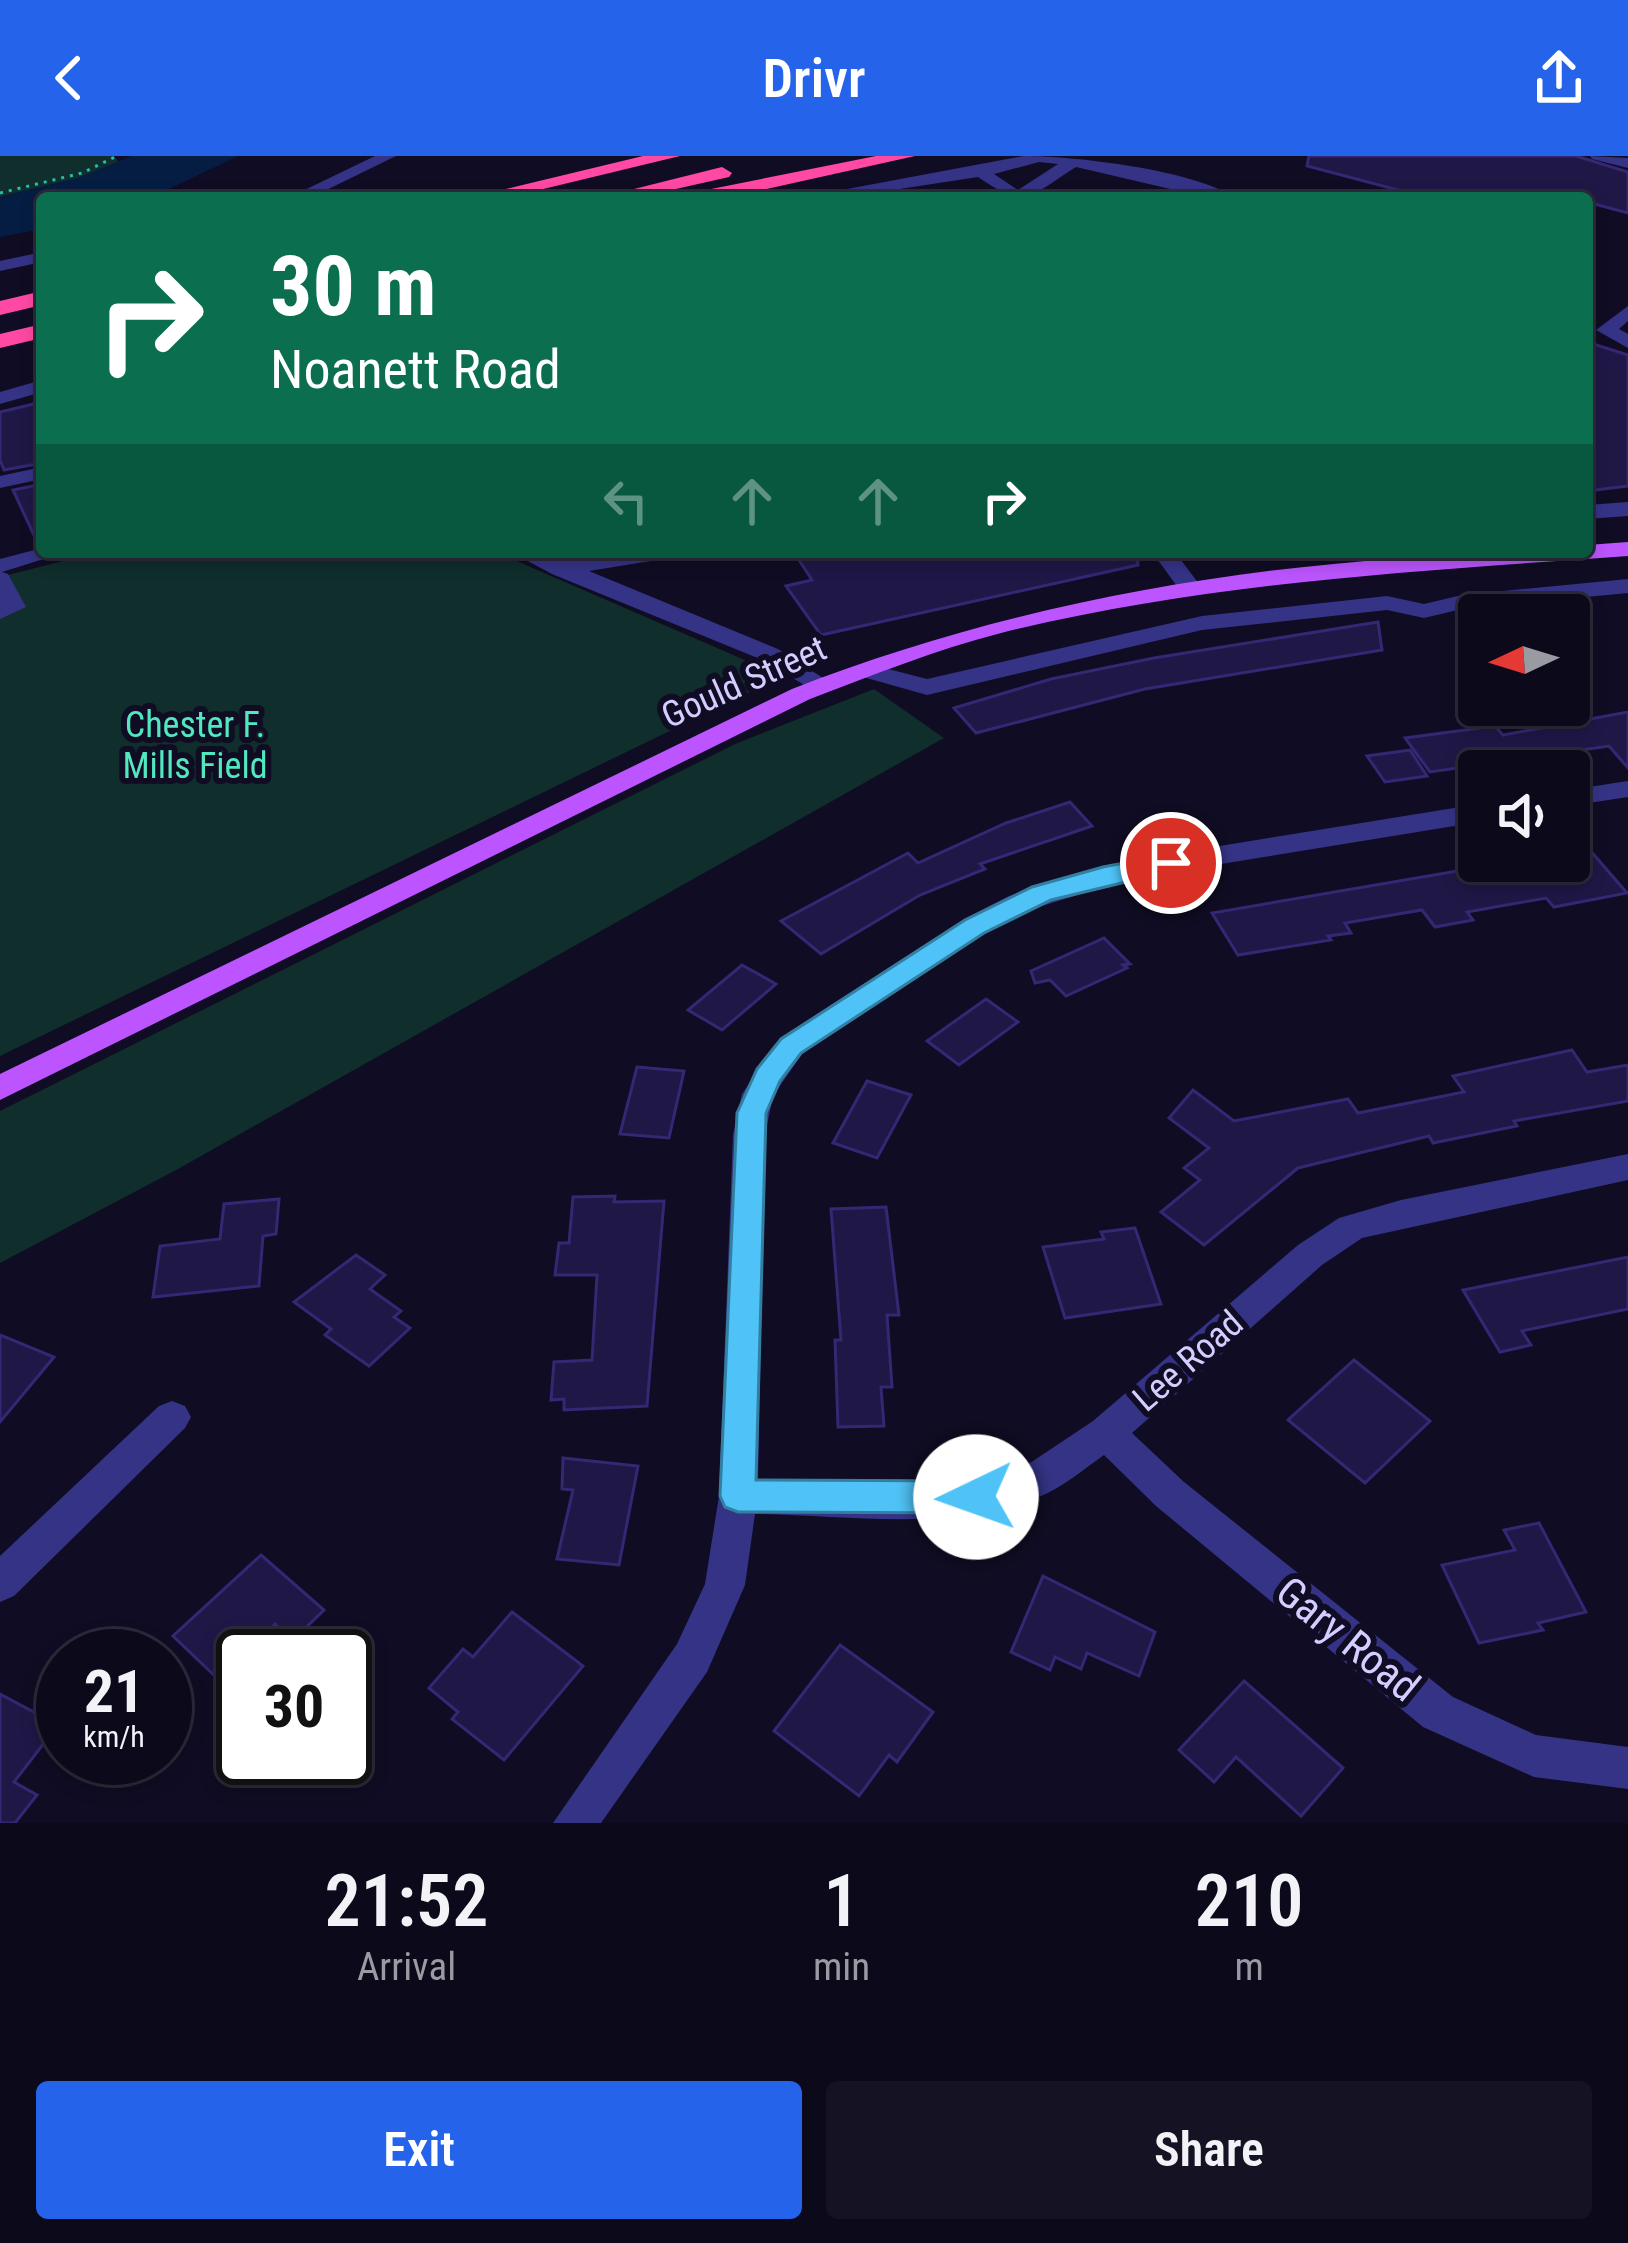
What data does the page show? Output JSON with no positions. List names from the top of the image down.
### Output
{
  "streets": {
    "main road": ["Gould Street"],
    "street": ["Lee Road", "Gary Road"]
  },
  "crossings": [
    ["Lee Road", "Gary Road"]
  ],
  "parks": ["Chester F. Mills Field"],
  "north": "left",
  "page": {
    "header": "Drivr",
    "turn": ["30 m", "Noanett Road"],
    "speed": "21 km/h",
    "limit": "30",
    "eta": [
      "21:52",
      "Arrival",
      "1",
      "min",
      "210",
      "m"
    ],
    "buttons": ["Exit", "Share"]
  }
}
